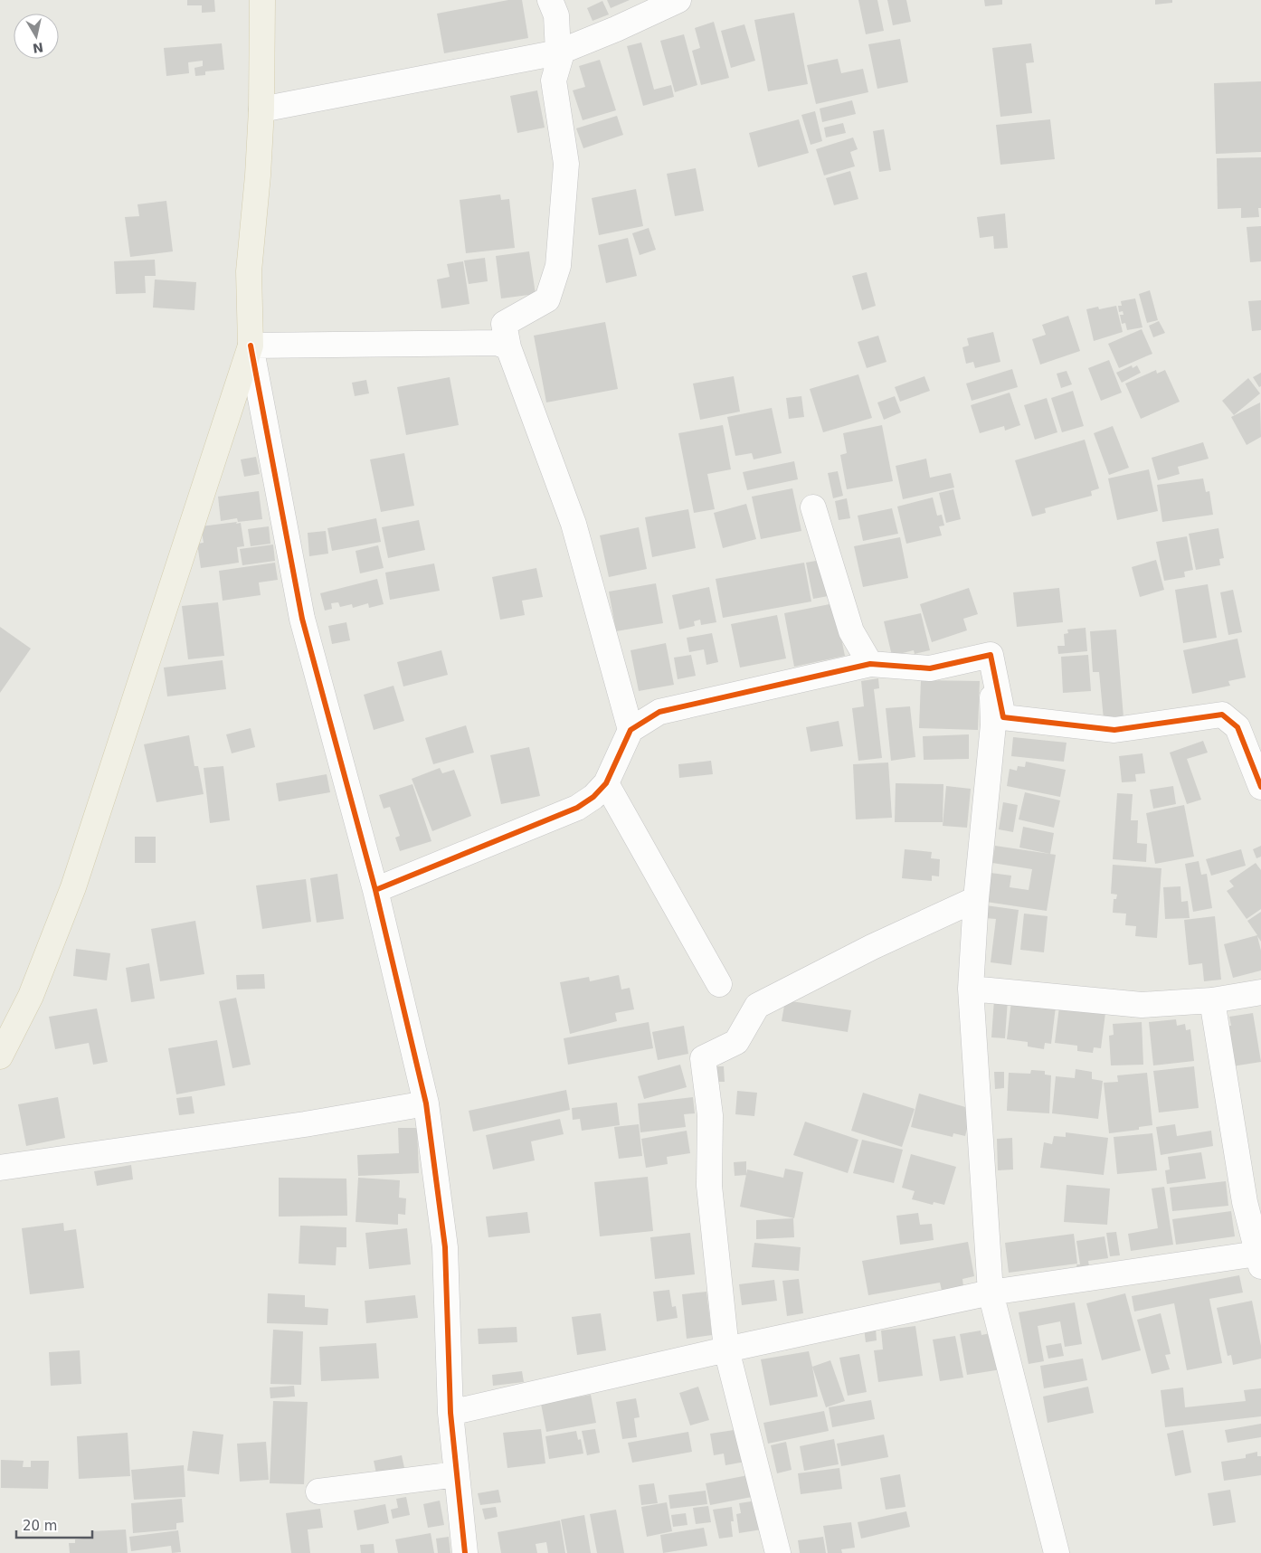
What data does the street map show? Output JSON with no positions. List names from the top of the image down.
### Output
{
  "scale_bar": "20 m",
  "north": "bottom"
}
